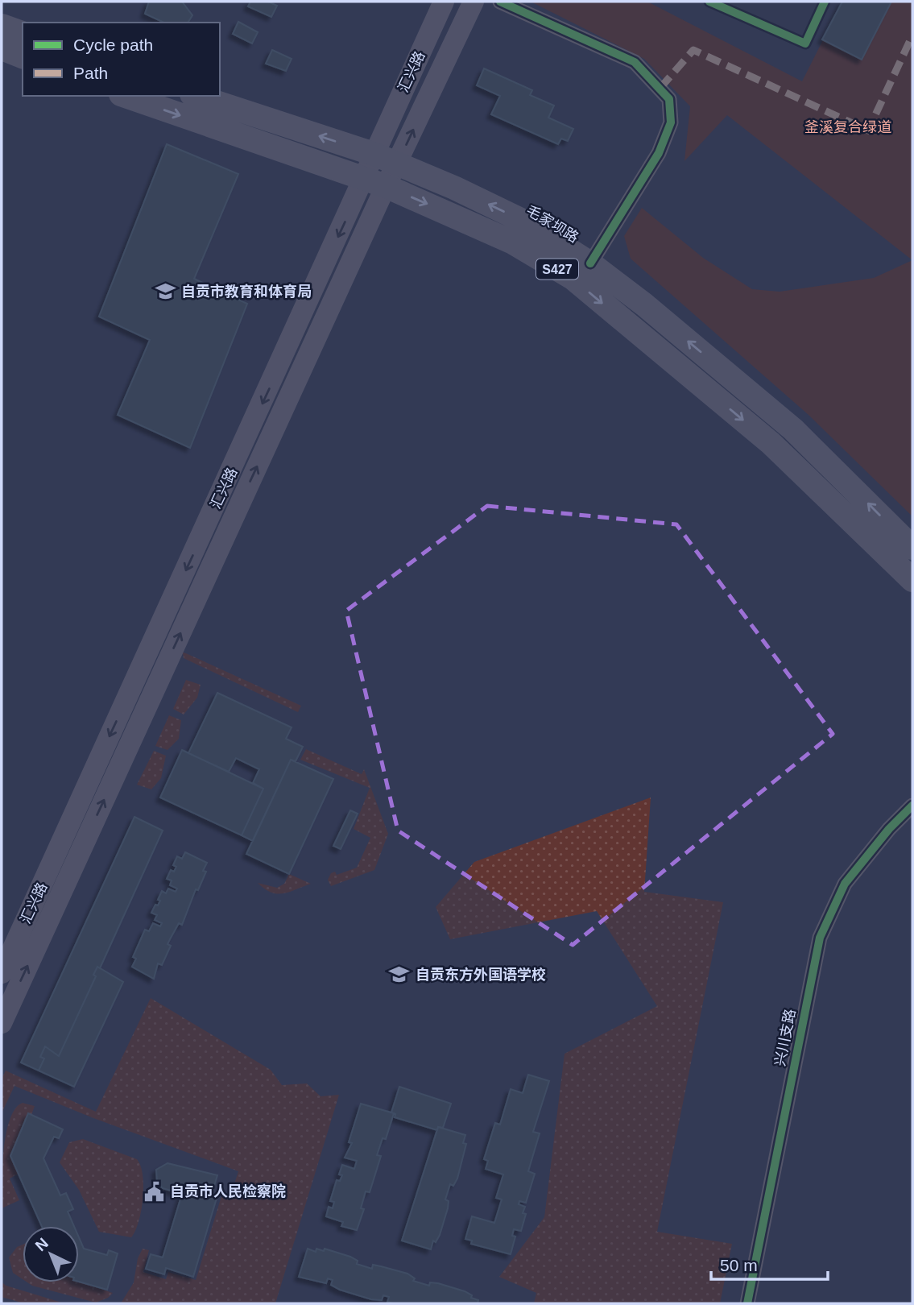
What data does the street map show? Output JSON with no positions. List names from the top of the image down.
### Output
{
  "streets": {
    "main road": ["汇兴路", "毛家坝路", "S427"],
    "street": ["兴川支路"]
  },
  "crossings": [
    ["汇兴路", "毛家坝路"],
    ["汇兴路", "S427"]
  ],
  "parks": ["釜溪复合绿道"],
  "places": {
    "school or university": ["自贡市教育和体育局", "自贡东方外国语学校"],
    "public building": ["自贡市人民检察院"]
  },
  "legend": ["Cycle path", "Path"],
  "scale_bar": "50 m",
  "north": "top left"
}
